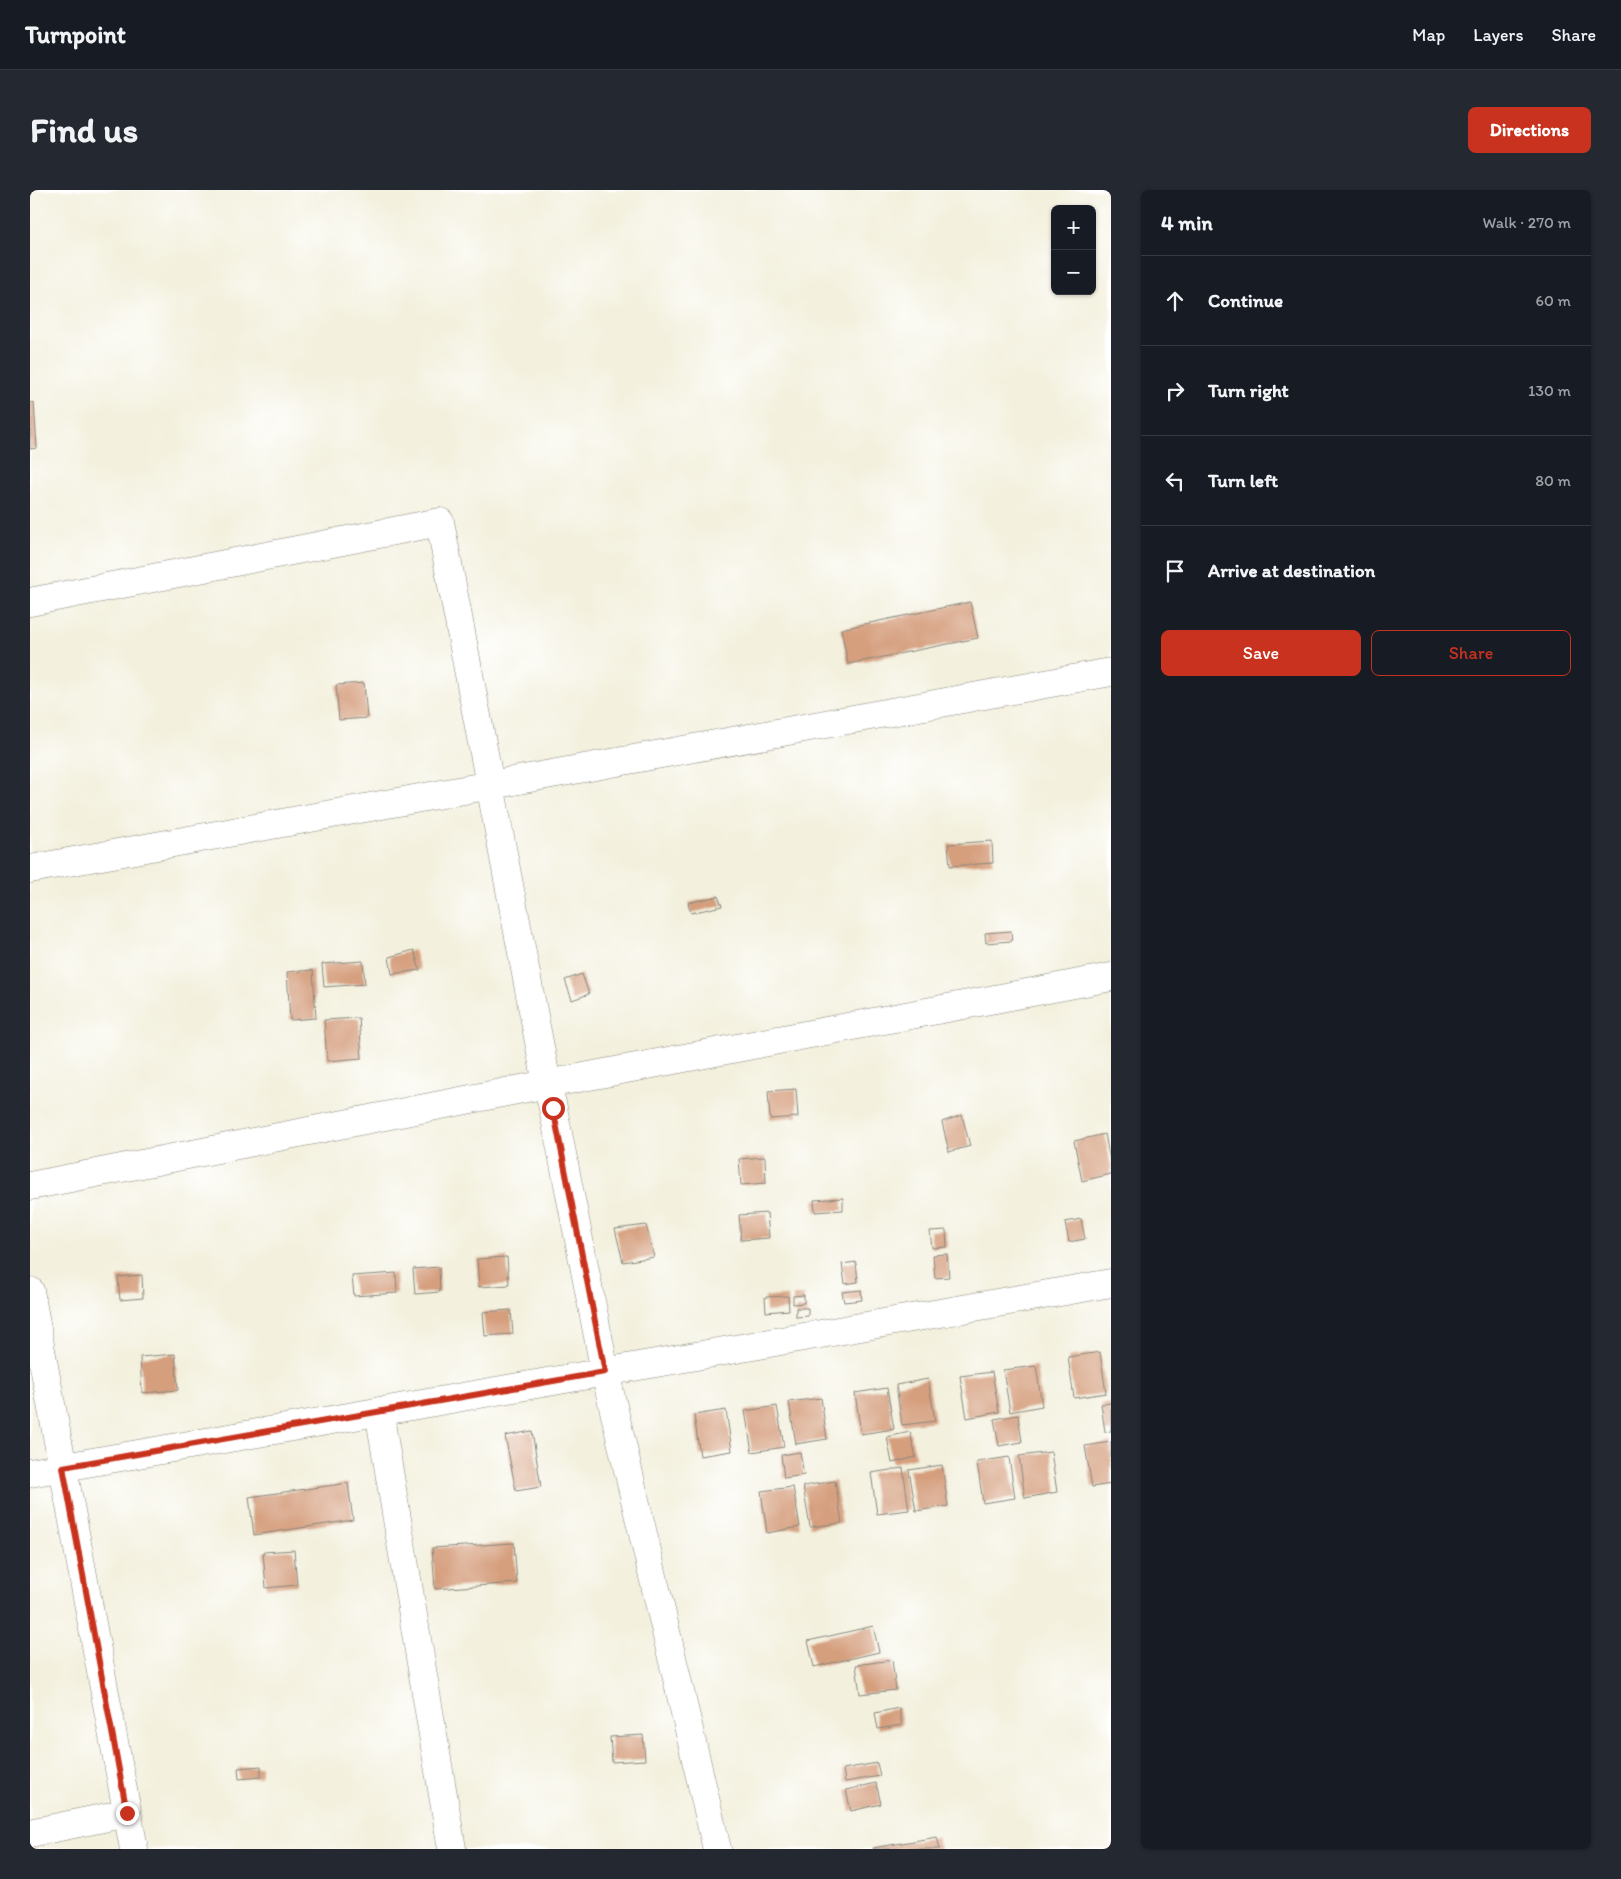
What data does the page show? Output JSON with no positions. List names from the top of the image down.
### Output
{
  "page": {
    "header": "Turnpoint",
    "nav": ["Map", "Layers", "Share"],
    "buttons": [
      "Directions",
      ["Save", "Share"]
    ],
    "title": "Find us",
    "heading": ["4 min", "Walk · 270 m"],
    "map_buttons": ["+", "−"],
    "list": [
      ["Continue", "60 m"],
      ["Turn right", "130 m"],
      ["Turn left", "80 m"],
      "Arrive at destination"
    ]
  }
}
